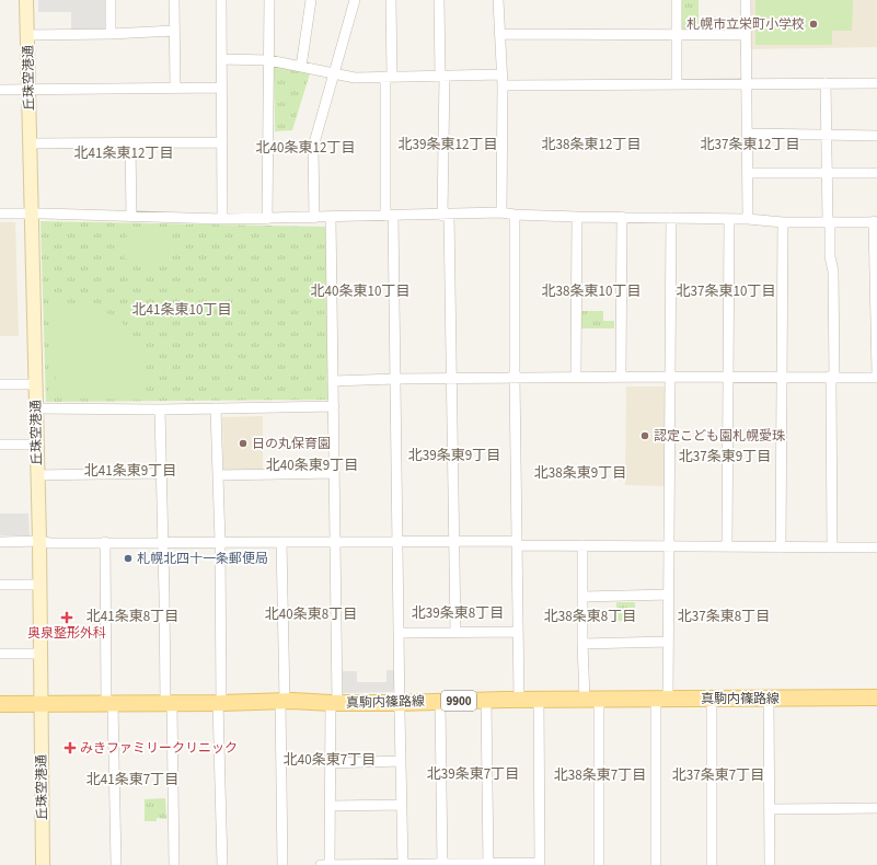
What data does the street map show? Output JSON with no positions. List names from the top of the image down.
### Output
{
  "streets": {
    "main road": ["丘珠空港通", "真駒内篠路線", "9900"]
  },
  "crossings": [
    ["丘珠空港通", "真駒内篠路線"]
  ],
  "districts": [
    "北39条東12丁目",
    "北38条東12丁目",
    "北37条東12丁目",
    "北40条東12丁目",
    "北41条東12丁目",
    "北40条東10丁目",
    "北38条東10丁目",
    "北37条東10丁目",
    "北41条東10丁目",
    "北39条東9丁目",
    "北37条東9丁目",
    "北40条東9丁目",
    "北41条東9丁目",
    "北38条東9丁目",
    "北39条東8丁目",
    "北40条東8丁目",
    "北41条東8丁目",
    "北38条東8丁目",
    "北37条東8丁目",
    "北40条東7丁目",
    "北39条東7丁目",
    "北38条東7丁目",
    "北37条東7丁目",
    "北41条東7丁目"
  ],
  "places": {
    "other": [
      "札幌市立栄町小学校",
      "認定こども園札幌愛珠",
      "日の丸保育園",
      "札幌北四十一条郵便局"
    ],
    "health": ["奥泉整形外科", "みきファミリークリニック"]
  }
}
